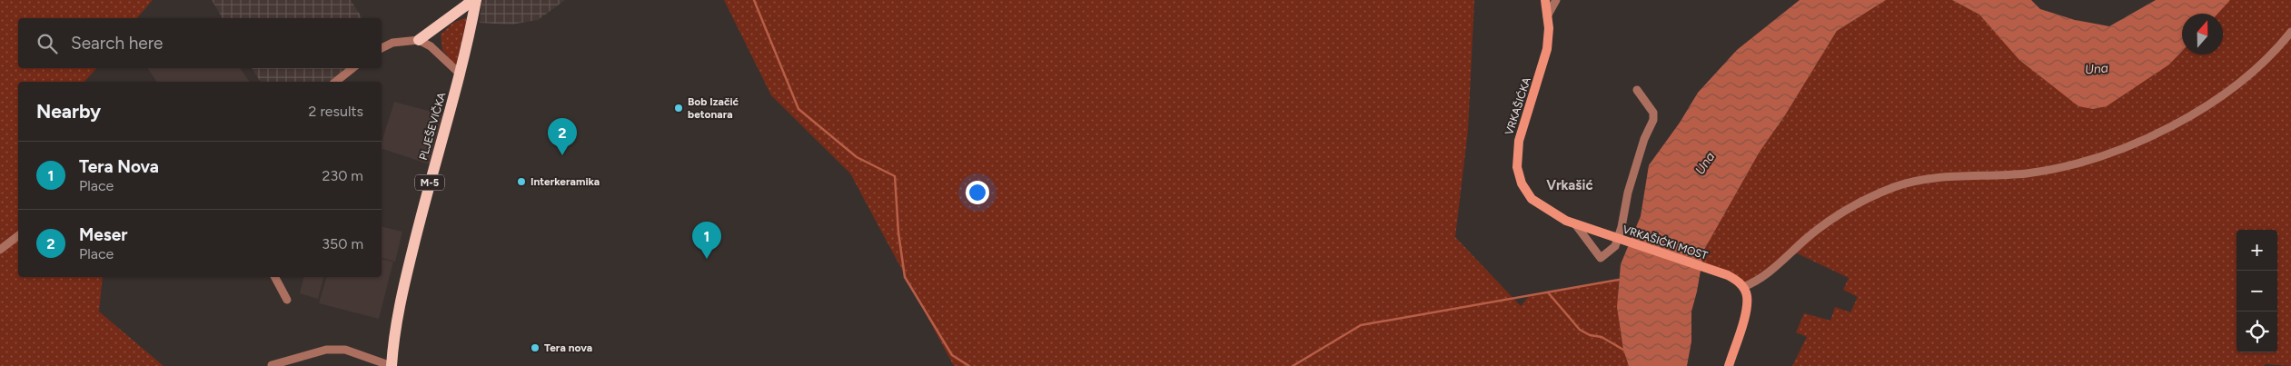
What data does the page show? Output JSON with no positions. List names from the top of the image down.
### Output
{
  "streets": {
    "main road": ["PLJEŠEVIČKA", "M-5"],
    "street": ["VRKAŠIĆKA", "VRKAŠIĆKI MOST"]
  },
  "crossings": [
    ["VRKAŠIĆKA", "VRKAŠIĆKI MOST"]
  ],
  "districts": ["Vrkašić"],
  "water": ["Una"],
  "places": ["Bob Izačić betonara", "Interkeramika", "Tera nova"],
  "north": "top",
  "page": {
    "search": "Search here",
    "heading": ["Nearby", "2 results"],
    "pins": ["2", "1"],
    "list": [
      {
        "mark": "1",
        "name": "Tera Nova",
        "note": "Place",
        "value": "230 m"
      },
      {
        "mark": "2",
        "name": "Meser",
        "note": "Place",
        "value": "350 m"
      }
    ],
    "map_buttons": ["+", "−"]
  }
}
